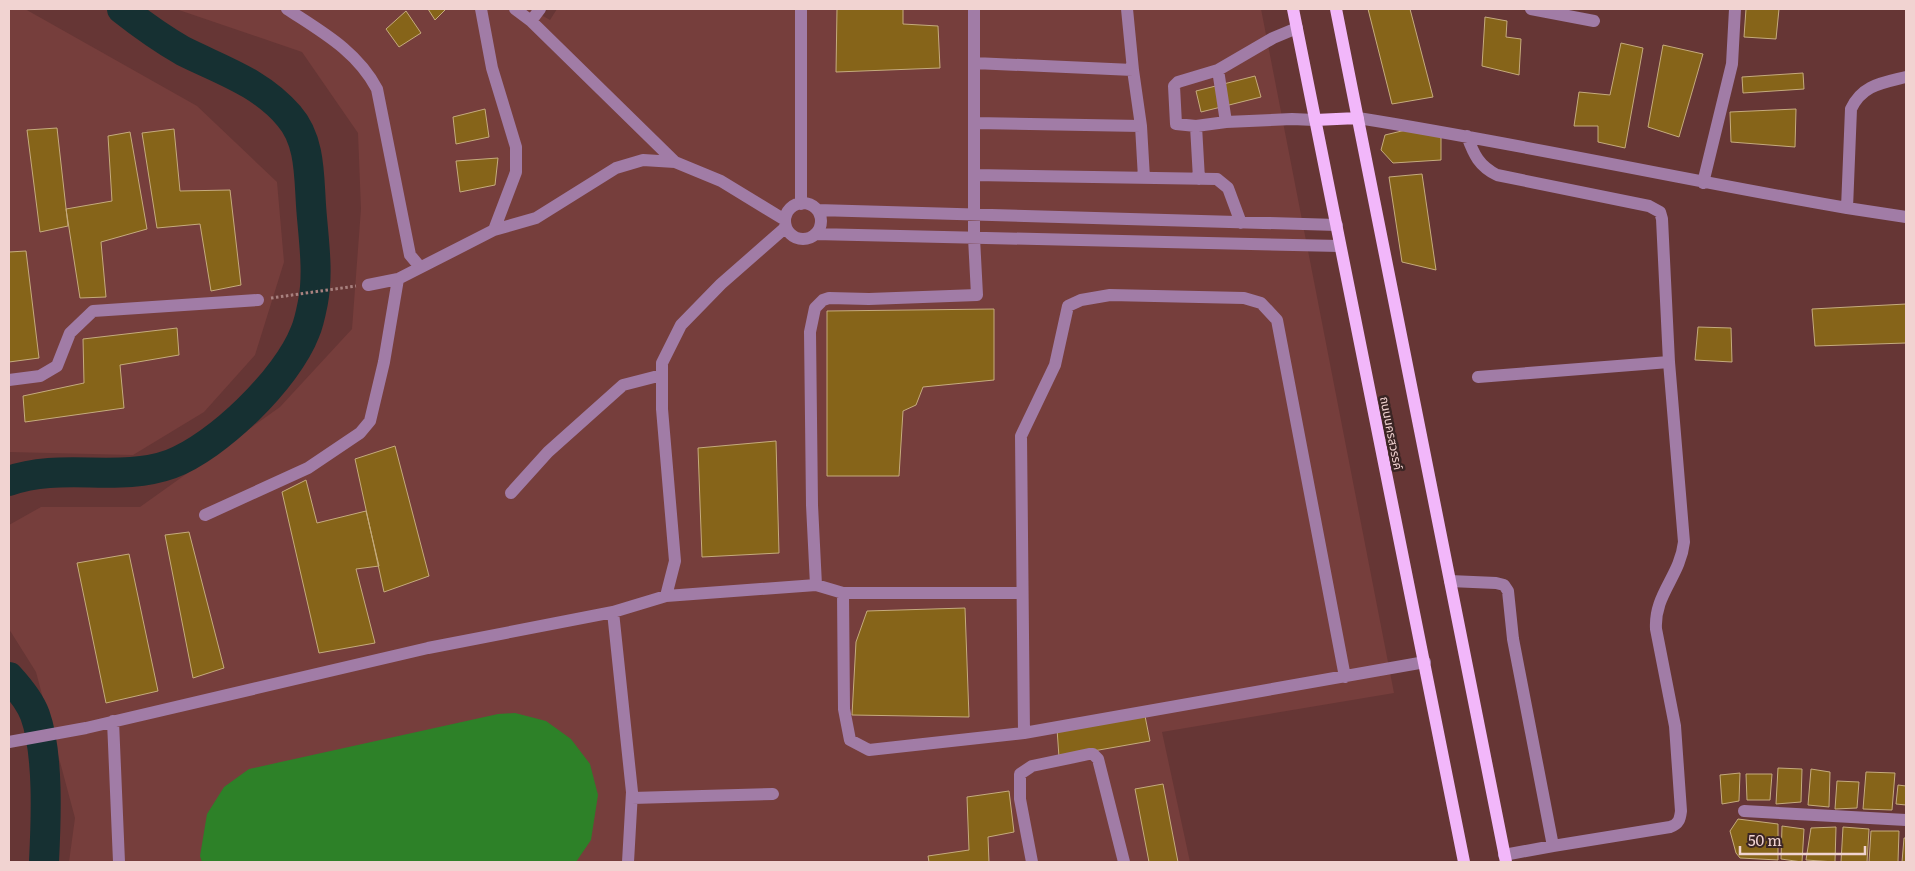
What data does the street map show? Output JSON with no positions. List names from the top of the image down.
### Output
{
  "streets": {
    "main road": ["ถนนนครสวรรค์"]
  },
  "scale_bar": "50 m"
}
